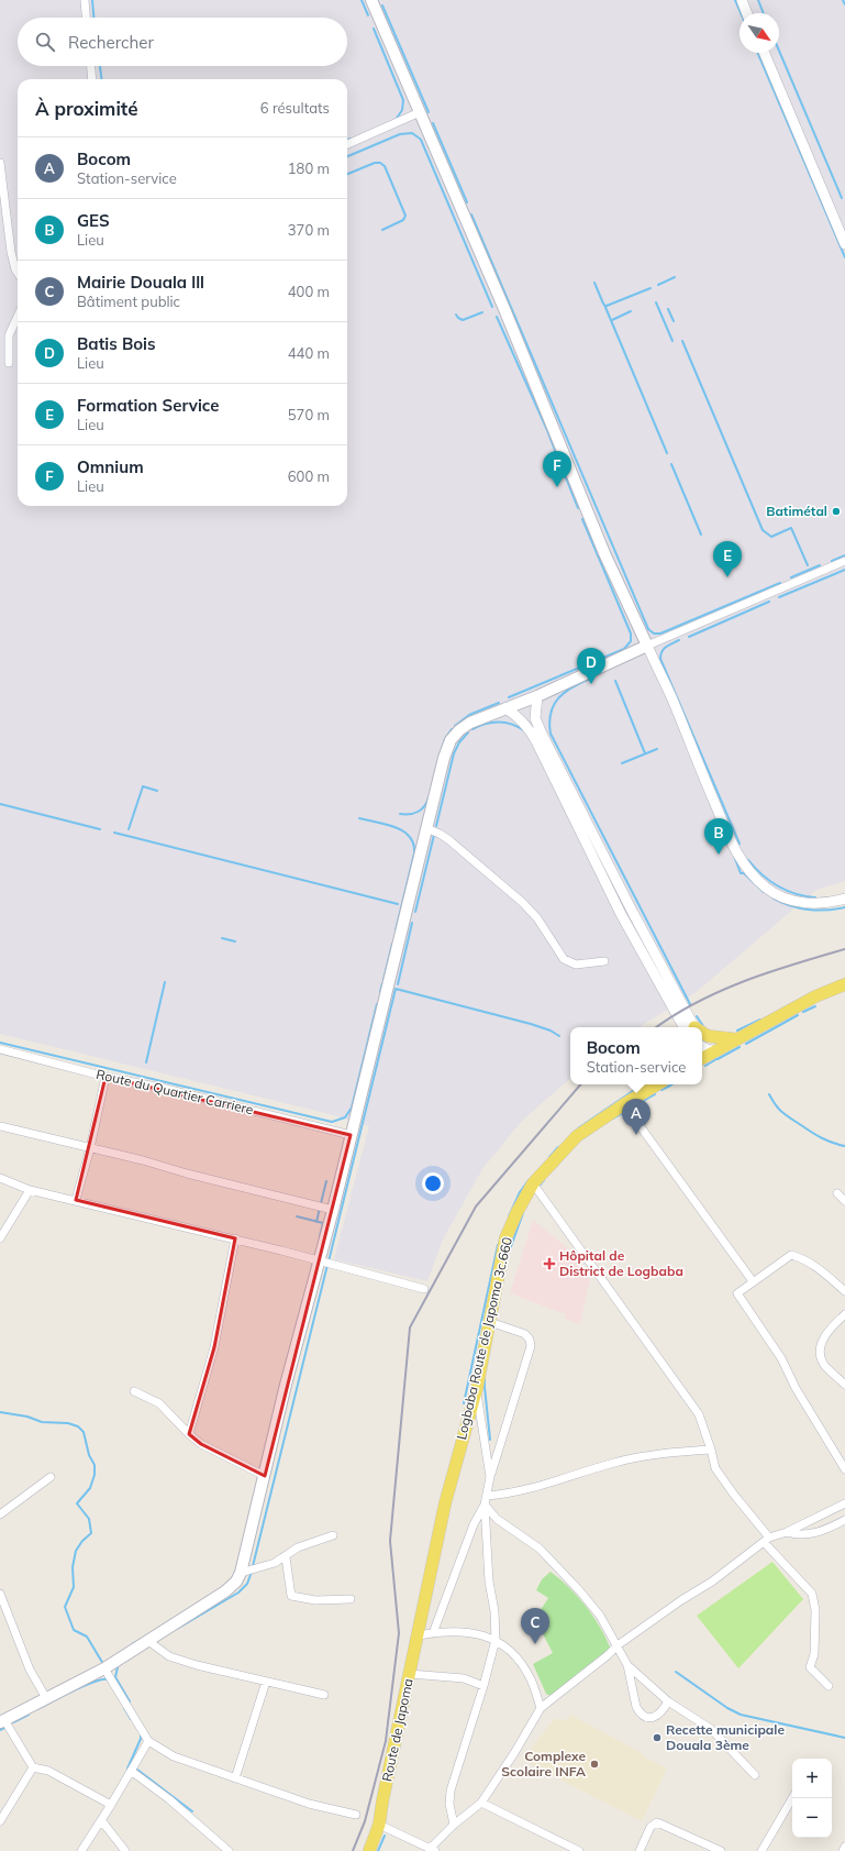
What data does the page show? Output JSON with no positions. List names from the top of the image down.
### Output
{
  "streets": {
    "main road": ["Logbaba Route de Japoma 3c.660", "Route de Japoma"],
    "street": ["Route du Quartier Carriere"]
  },
  "crossings": [
    ["Logbaba Route de Japoma 3c.660", "Route de Japoma"]
  ],
  "places": {
    "other": ["Batimétal", "Recette municipale Douala 3ème", "Complexe Scolaire INFA"],
    "health": ["Hôpital de District de Logbaba"]
  },
  "north": "bottom right",
  "page": {
    "search": "Rechercher",
    "heading": ["À proximité", "6 résultats"],
    "list": [
      {
        "mark": "A",
        "name": "Bocom",
        "note": "Station-service",
        "value": "180 m"
      },
      {
        "mark": "B",
        "name": "GES",
        "note": "Lieu",
        "value": "370 m"
      },
      {
        "mark": "C",
        "name": "Mairie Douala lll",
        "note": "Bâtiment public",
        "value": "400 m"
      },
      {
        "mark": "D",
        "name": "Batis Bois",
        "note": "Lieu",
        "value": "440 m"
      },
      {
        "mark": "E",
        "name": "Formation Service",
        "note": "Lieu",
        "value": "570 m"
      },
      {
        "mark": "F",
        "name": "Omnium",
        "note": "Lieu",
        "value": "600 m"
      }
    ],
    "pins": [
      "F",
      "E",
      "D",
      "B",
      "A",
      "C"
    ],
    "popup": ["Bocom", "Station-service"],
    "map_buttons": ["+", "−"]
  }
}
